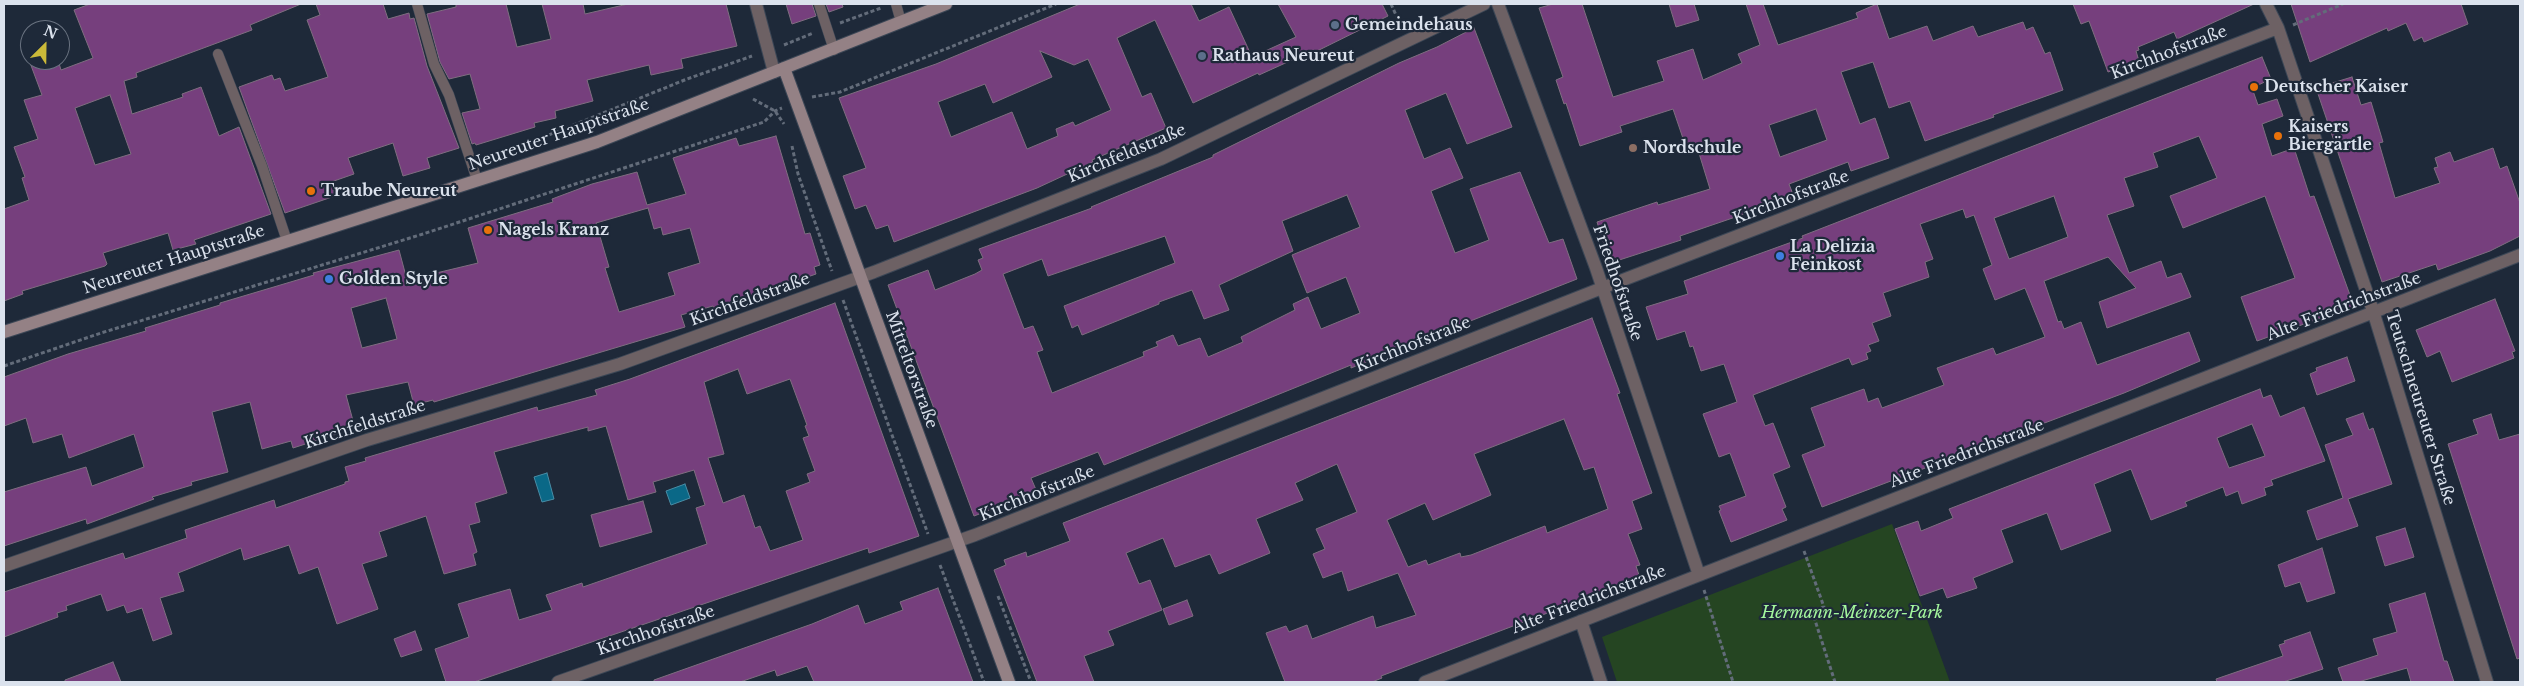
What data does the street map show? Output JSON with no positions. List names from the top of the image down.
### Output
{
  "streets": {
    "street": [
      "Kirchhofstraße",
      "Neureuter Hauptstraße",
      "Kirchfeldstraße",
      "Friedhofstraße",
      "Alte Friedrichstraße",
      "Mitteltorstraße",
      "Teutschneureuter Straße"
    ]
  },
  "crossings": [
    ["Kirchhofstraße", "Friedhofstraße"],
    ["Kirchhofstraße", "Mitteltorstraße"],
    ["Kirchhofstraße", "Teutschneureuter Straße"],
    ["Neureuter Hauptstraße", "Mitteltorstraße"],
    ["Kirchfeldstraße", "Mitteltorstraße"],
    ["Friedhofstraße", "Alte Friedrichstraße"],
    ["Alte Friedrichstraße", "Teutschneureuter Straße"]
  ],
  "parks": ["Hermann-Meinzer-Park"],
  "places": [
    "Gemeindehaus",
    "Rathaus Neureut",
    "Deutscher Kaiser",
    "Kaisers Biergärtle",
    "Nordschule",
    "Traube Neureut",
    "Nagels Kranz",
    "La Delizia Feinkost",
    "Golden Style"
  ],
  "north": "top right"
}
